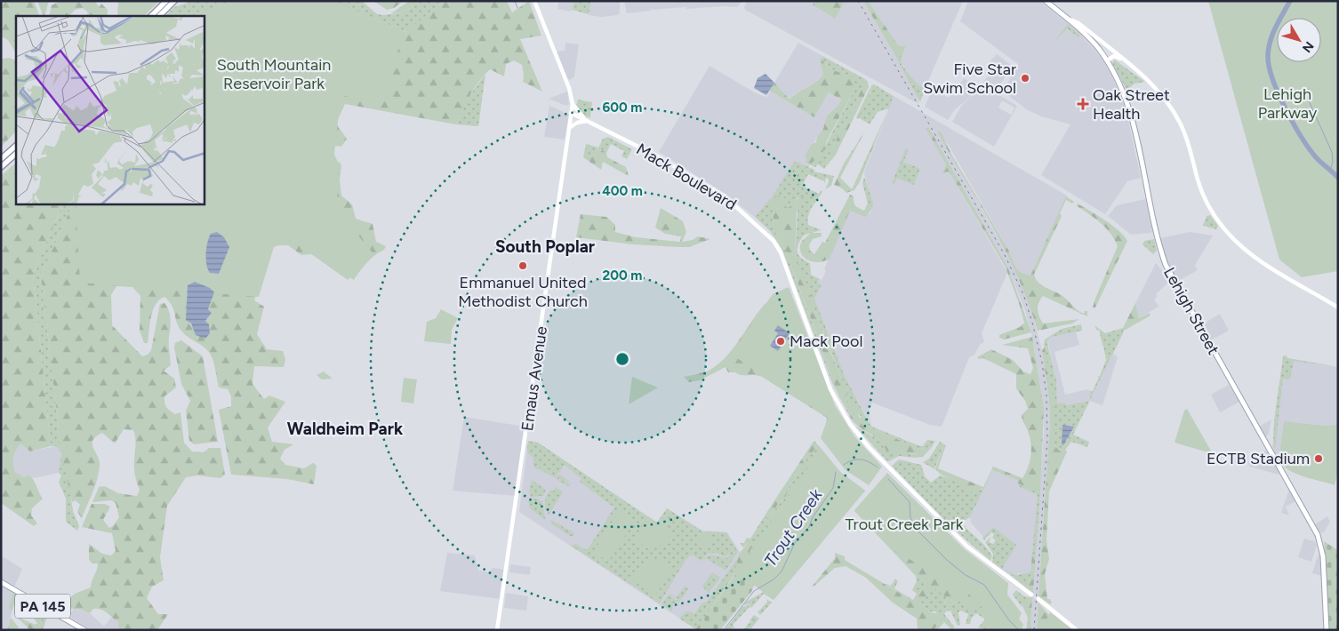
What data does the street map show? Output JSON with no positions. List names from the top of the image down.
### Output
{
  "streets": {
    "main road": [
      "Mack Boulevard",
      "Lehigh Street",
      "Emaus Avenue",
      "PA 145"
    ]
  },
  "crossings": [
    ["Mack Boulevard", "Emaus Avenue"]
  ],
  "districts": ["South Poplar", "Waldheim Park"],
  "water": ["Trout Creek"],
  "parks": ["South Mountain Reservoir Park", "Lehigh Parkway", "Trout Creek Park"],
  "places": {
    "other": [
      "Five Star Swim School",
      "Emmanuel United Methodist Church",
      "Mack Pool",
      "ECTB Stadium"
    ],
    "health": ["Oak Street Health"]
  },
  "north": "bottom right",
  "rings": ["600 m", "400 m", "200 m"]
}
